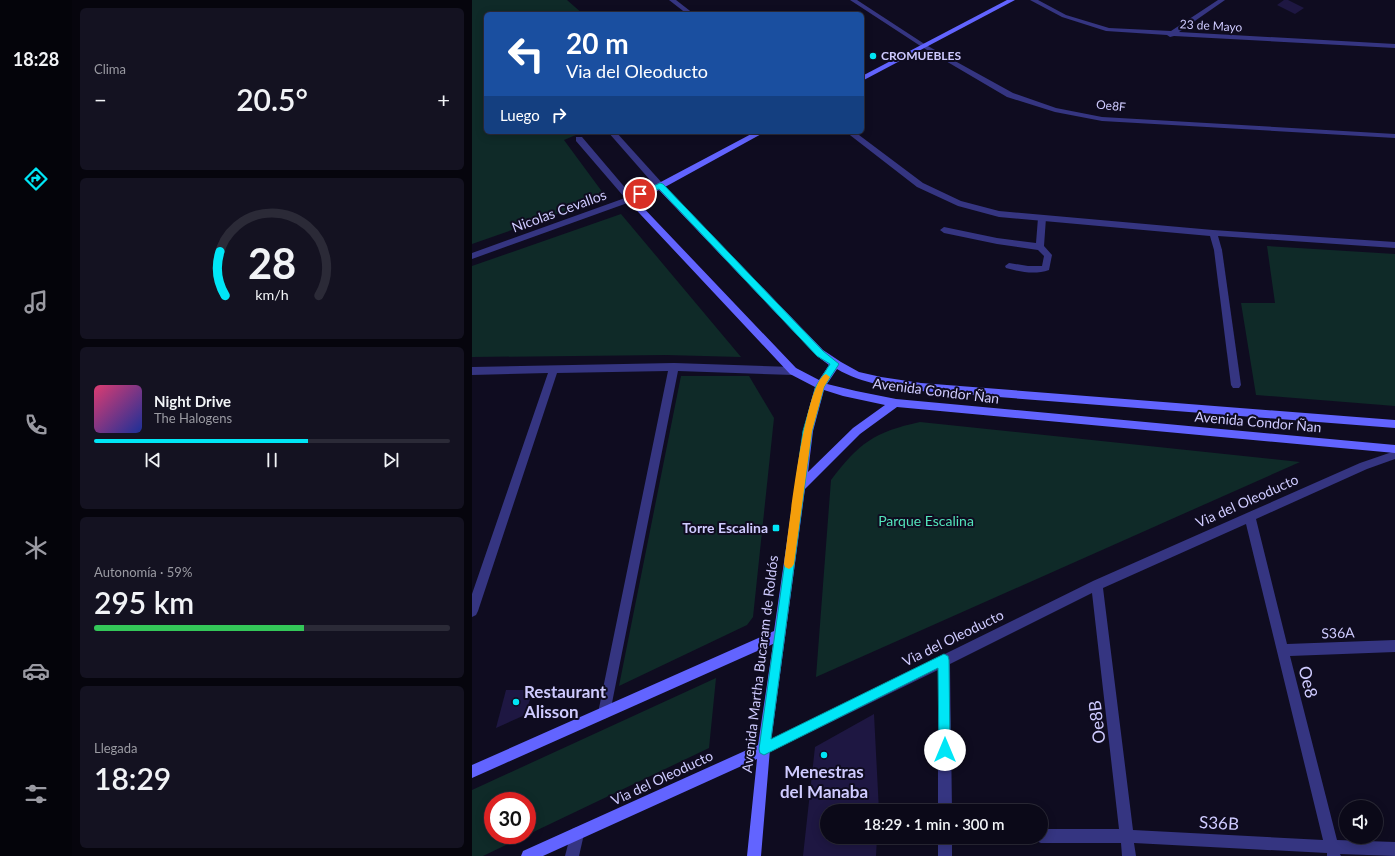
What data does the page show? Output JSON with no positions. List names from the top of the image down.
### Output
{
  "streets": {
    "street": [
      "23 de Mayo",
      "Oe8F",
      "Nicolas Cevallos",
      "Avenida Condor Ñan",
      "Via del Oleoducto",
      "S36A",
      "Avenida Martha Bucaram de Roldós",
      "Oe8",
      "Oe8B",
      "S36B"
    ]
  },
  "crossings": [
    ["Nicolas Cevallos", "Avenida Condor Ñan"],
    ["Avenida Condor Ñan", "Avenida Martha Bucaram de Roldós"],
    ["Via del Oleoducto", "Avenida Martha Bucaram de Roldós"],
    ["Via del Oleoducto", "Oe8"],
    ["Via del Oleoducto", "Oe8B"],
    ["S36A", "Oe8"],
    ["Oe8", "S36B"],
    ["Oe8B", "S36B"]
  ],
  "parks": ["Parque Escalina"],
  "places": {
    "other": ["CROMUEBLES", "Restaurant Alisson", "Menestras del Manaba"],
    "transit": ["Torre Escalina"]
  },
  "page": {
    "tabs": "18:28",
    "tile": [
      "Clima",
      ["Autonomía · 59%", "295 km"],
      ["Llegada", "18:29"]
    ],
    "turn": ["20 m", "Via del Oleoducto"],
    "heat": ["−", "20.5°", "+"],
    "then": "Luego",
    "song": ["Night Drive", "The Halogens"],
    "limit": "30",
    "trip": "18:29 · 1 min · 300 m",
    "gauge": ["28", "km/h"]
  }
}
